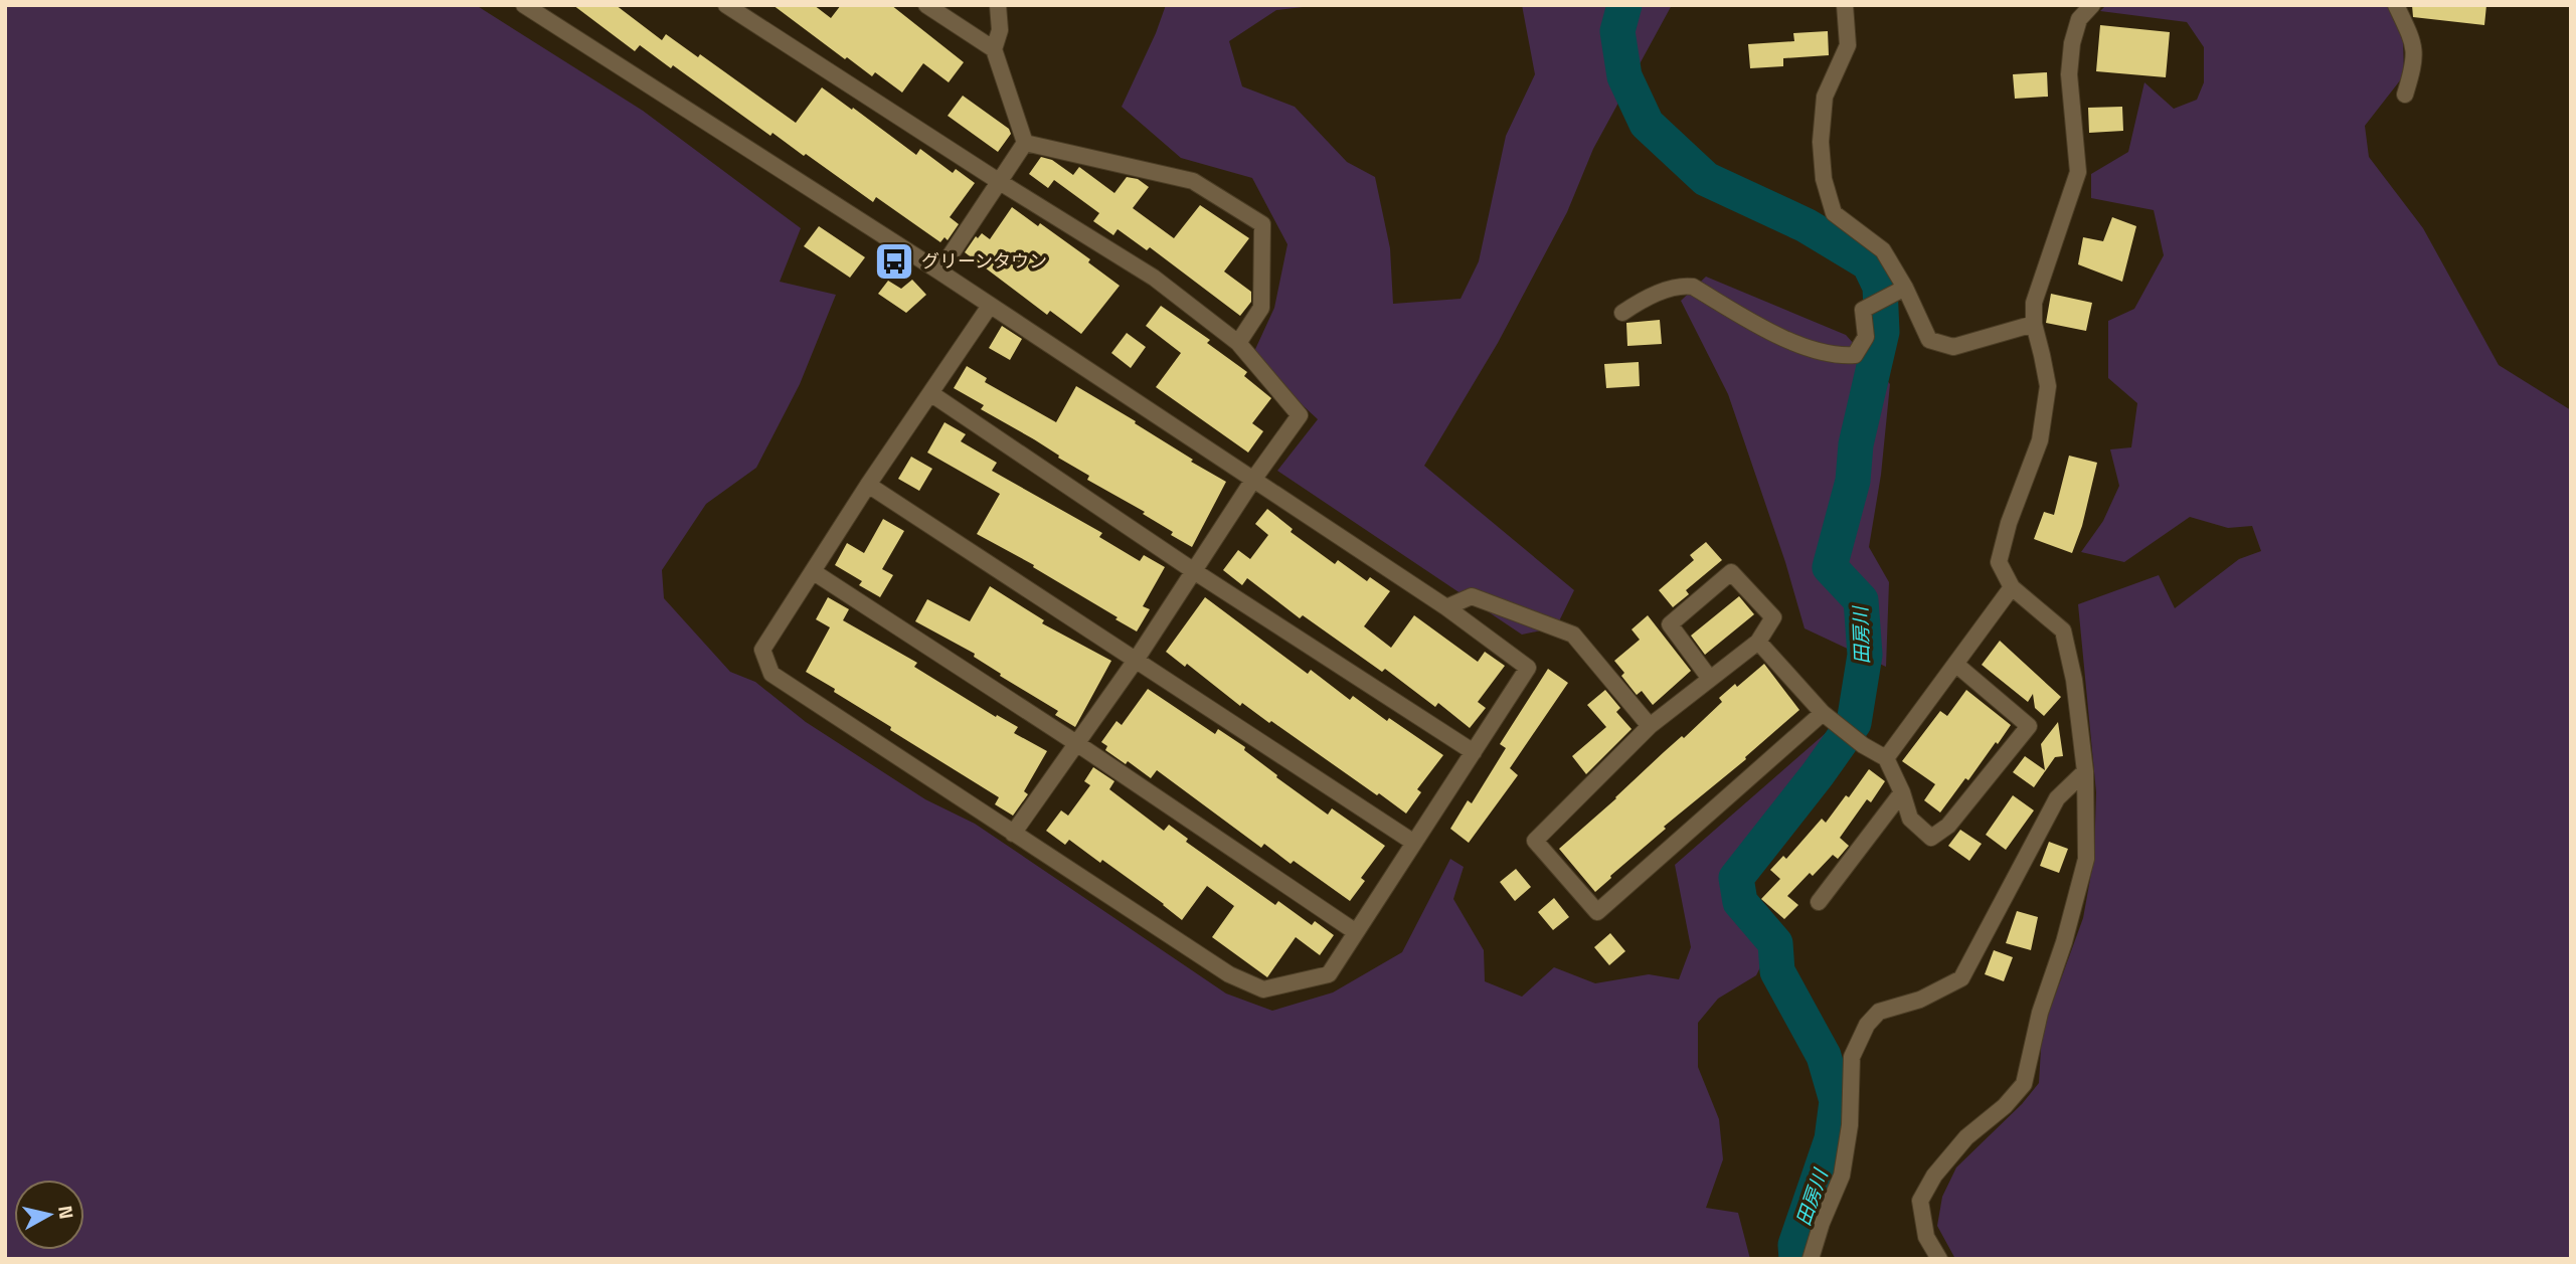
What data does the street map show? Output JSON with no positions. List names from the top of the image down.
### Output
{
  "water": ["田房川"],
  "places": {
    "bus stop": ["グリーンタウン"]
  },
  "north": "right"
}
